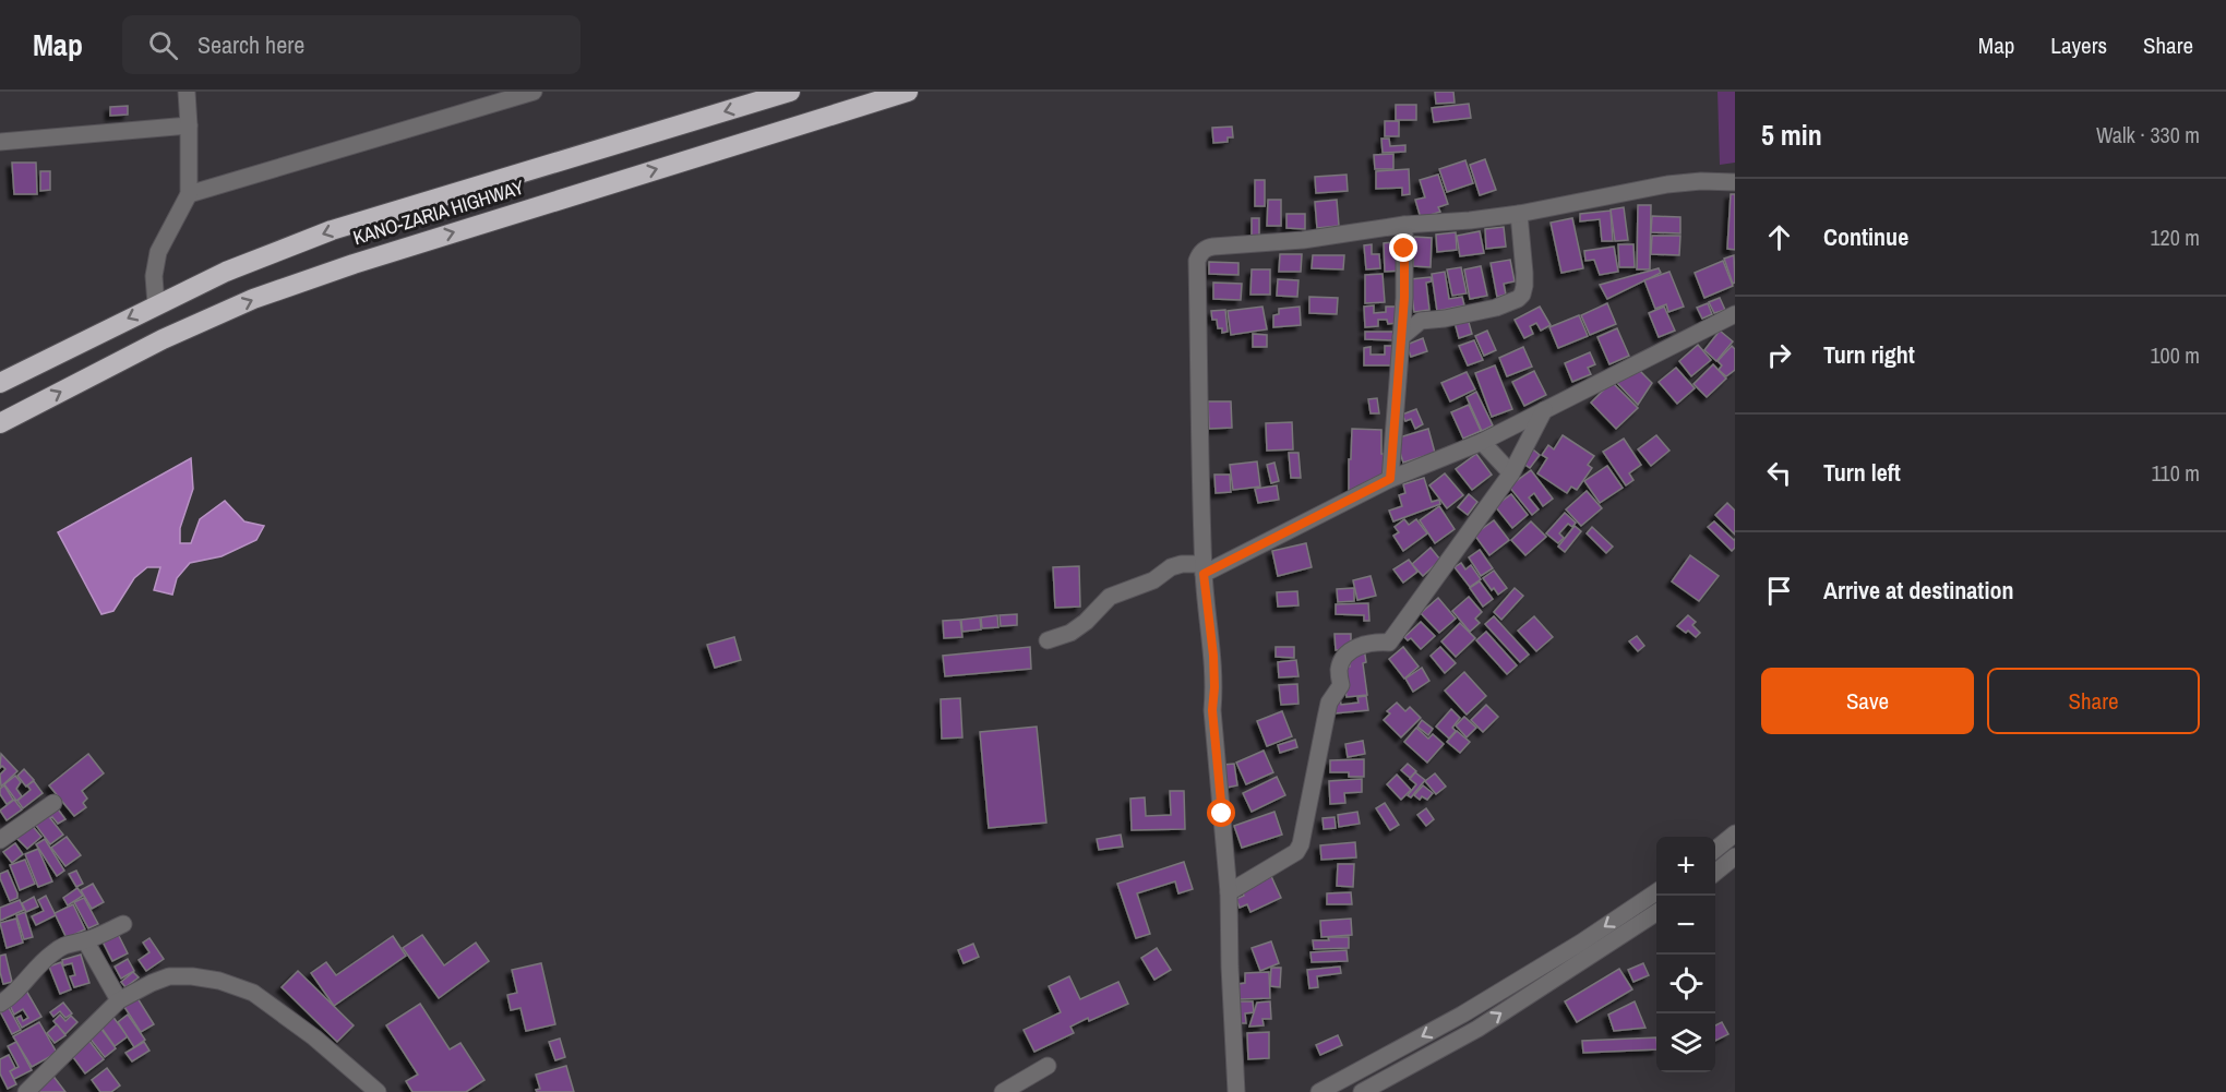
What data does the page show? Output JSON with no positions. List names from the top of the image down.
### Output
{
  "streets": {
    "highway": ["KANO-ZARIA HIGHWAY"]
  },
  "page": {
    "header": "Map",
    "search": "Search here",
    "nav": ["Map", "Layers", "Share"],
    "heading": ["5 min", "Walk · 330 m"],
    "list": [
      ["Continue", "120 m"],
      ["Turn right", "100 m"],
      ["Turn left", "110 m"],
      "Arrive at destination"
    ],
    "buttons": ["Save", "Share"],
    "map_buttons": ["+", "−"]
  }
}
